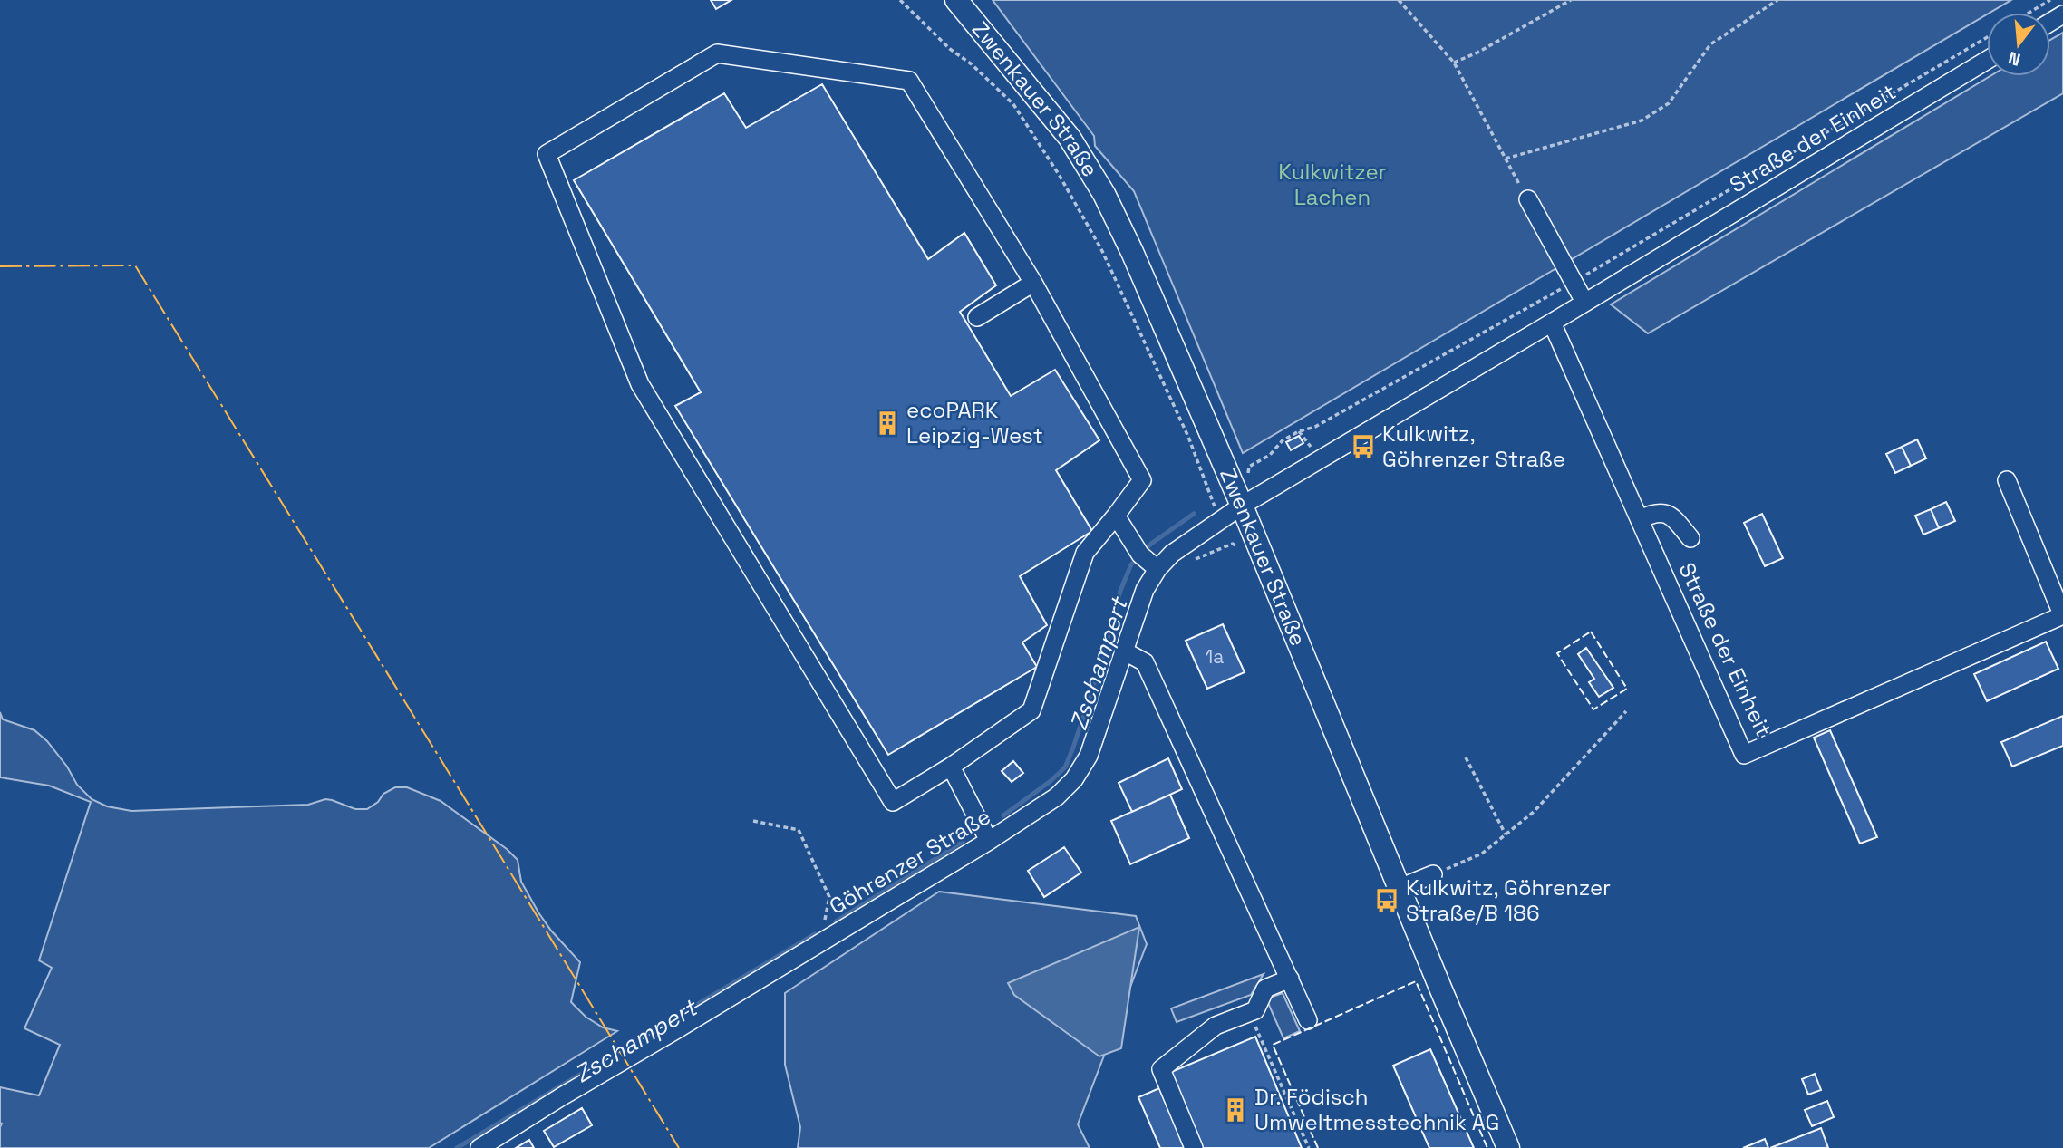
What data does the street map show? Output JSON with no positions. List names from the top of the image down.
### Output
{
  "streets": {
    "main road": ["Zwenkauer Straße"],
    "street": ["Straße der Einheit", "Göhrenzer Straße"]
  },
  "crossings": [
    ["Zwenkauer Straße", "Straße der Einheit"],
    ["Zwenkauer Straße", "Göhrenzer Straße"],
    ["Straße der Einheit", "Göhrenzer Straße"]
  ],
  "water": ["Zschampert"],
  "parks": ["Kulkwitzer Lachen"],
  "places": {
    "building": ["ecoPARK Leipzig-West", "Dr. Födisch Umweltmesstechnik AG"],
    "bus stop": ["Kulkwitz, Göhrenzer Straße", "Kulkwitz, Göhrenzer Straße/B 186"]
  },
  "house_numbers": ["1a"],
  "north": "bottom"
}
